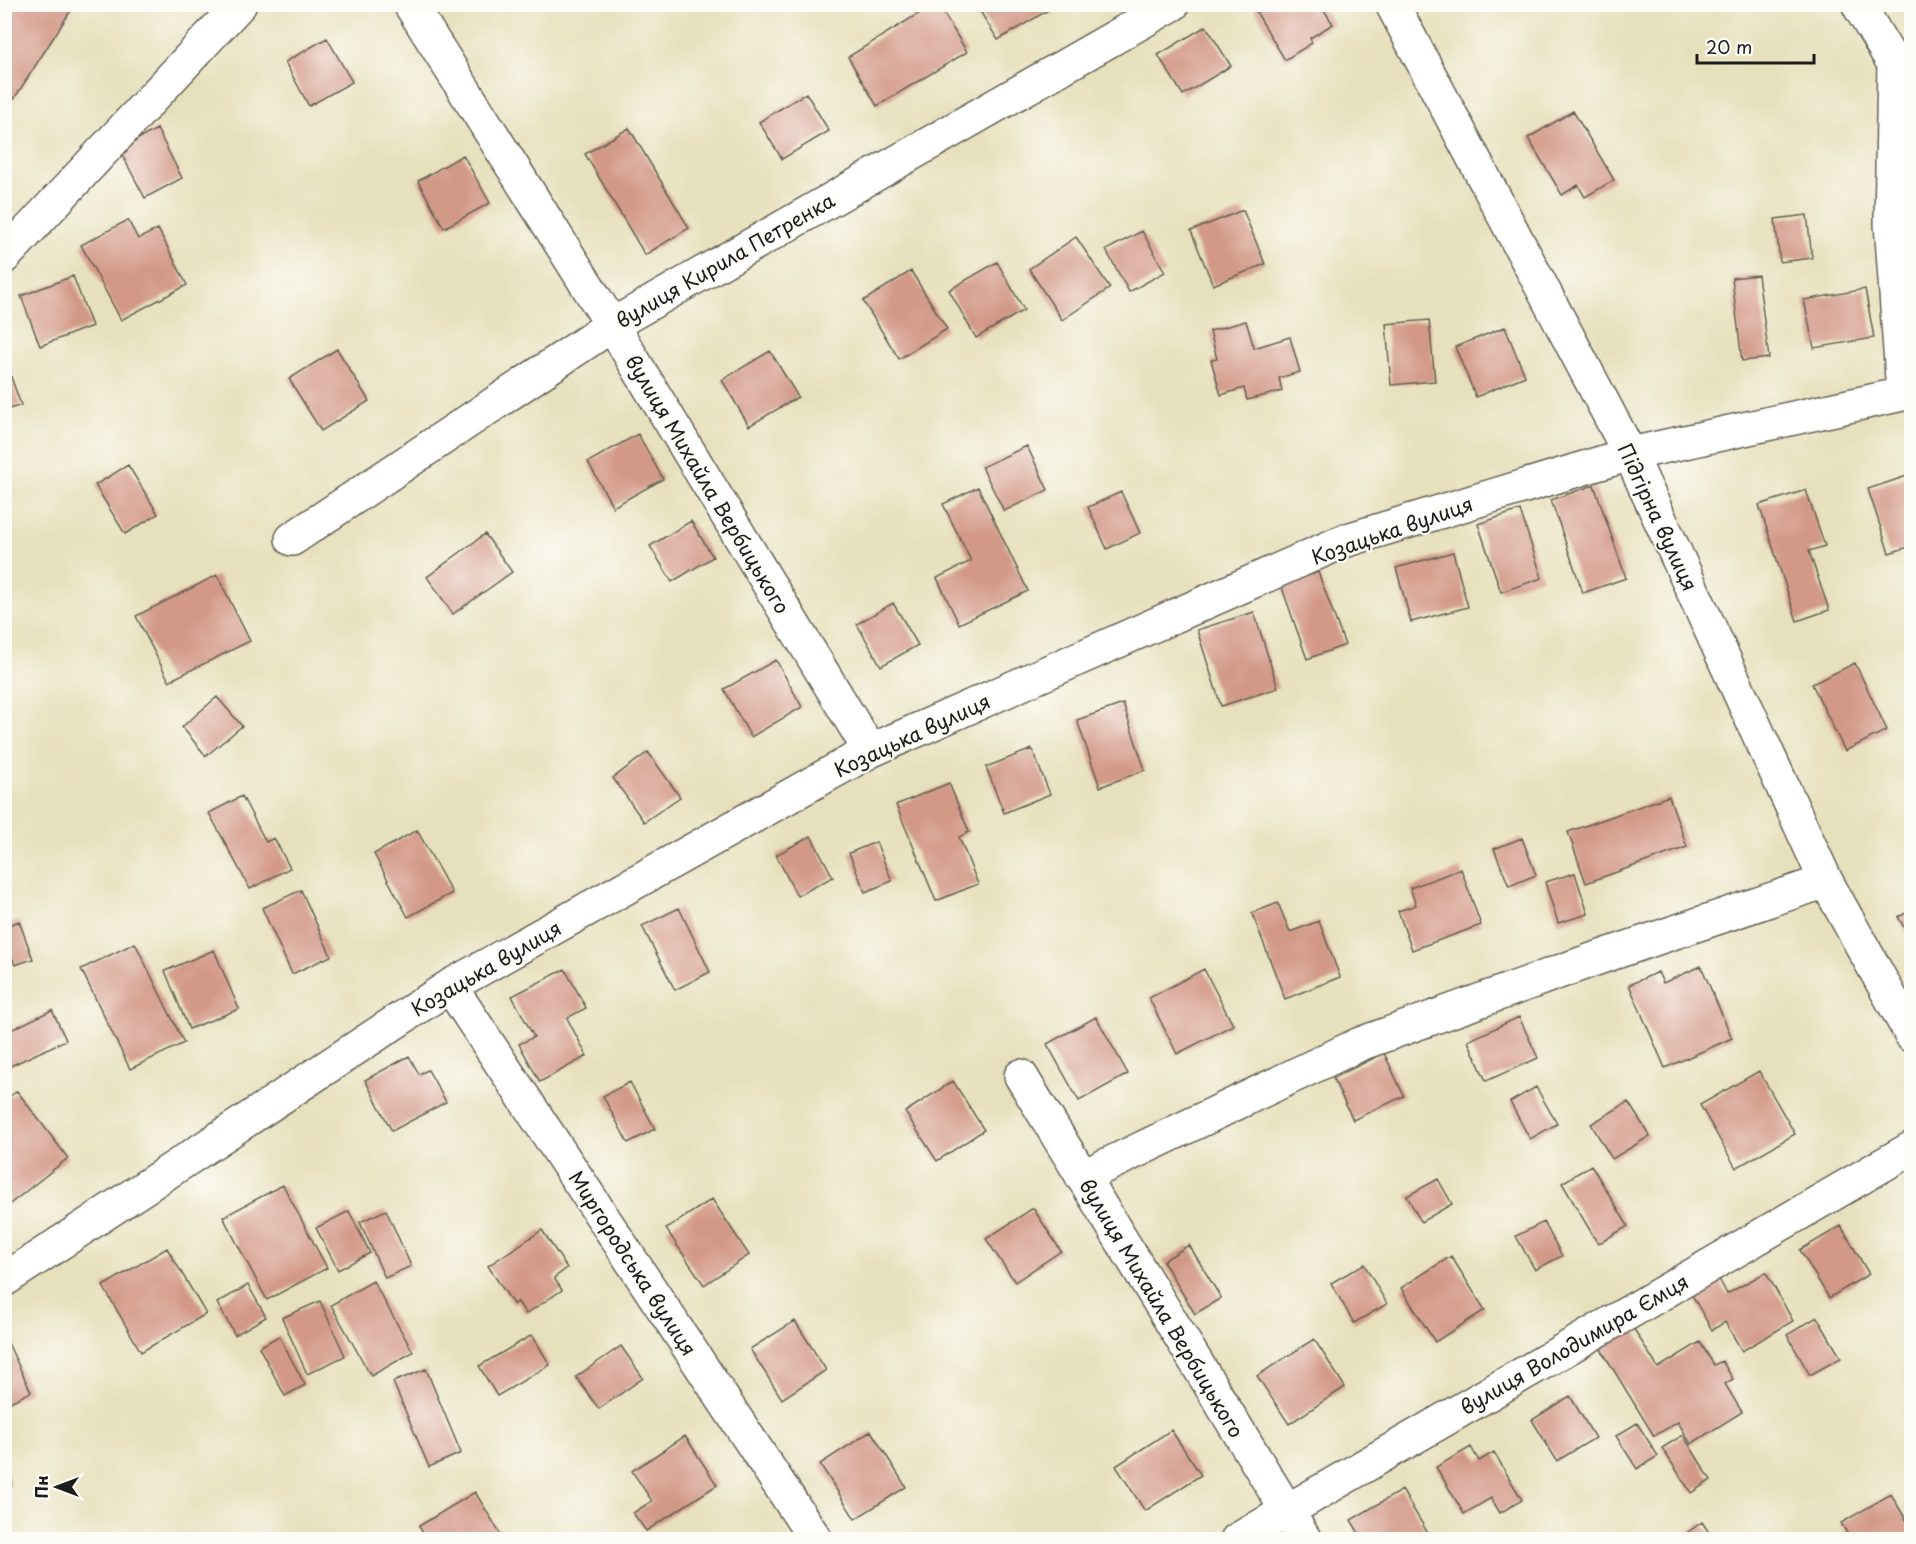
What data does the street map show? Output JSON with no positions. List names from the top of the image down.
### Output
{
  "streets": {
    "street": [
      "вулиця Кирила Петренка",
      "вулиця Михайла Вербицького",
      "Підгірна вулиця",
      "Козацька вулиця",
      "Миргородська вулиця",
      "вулиця Володимира Ємця"
    ]
  },
  "crossings": [
    ["вулиця Кирила Петренка", "вулиця Михайла Вербицького"],
    ["вулиця Михайла Вербицького", "Козацька вулиця"],
    ["вулиця Михайла Вербицького", "вулиця Володимира Ємця"],
    ["Підгірна вулиця", "Козацька вулиця"],
    ["Козацька вулиця", "Миргородська вулиця"]
  ],
  "scale_bar": "20 m",
  "north": "left"
}
